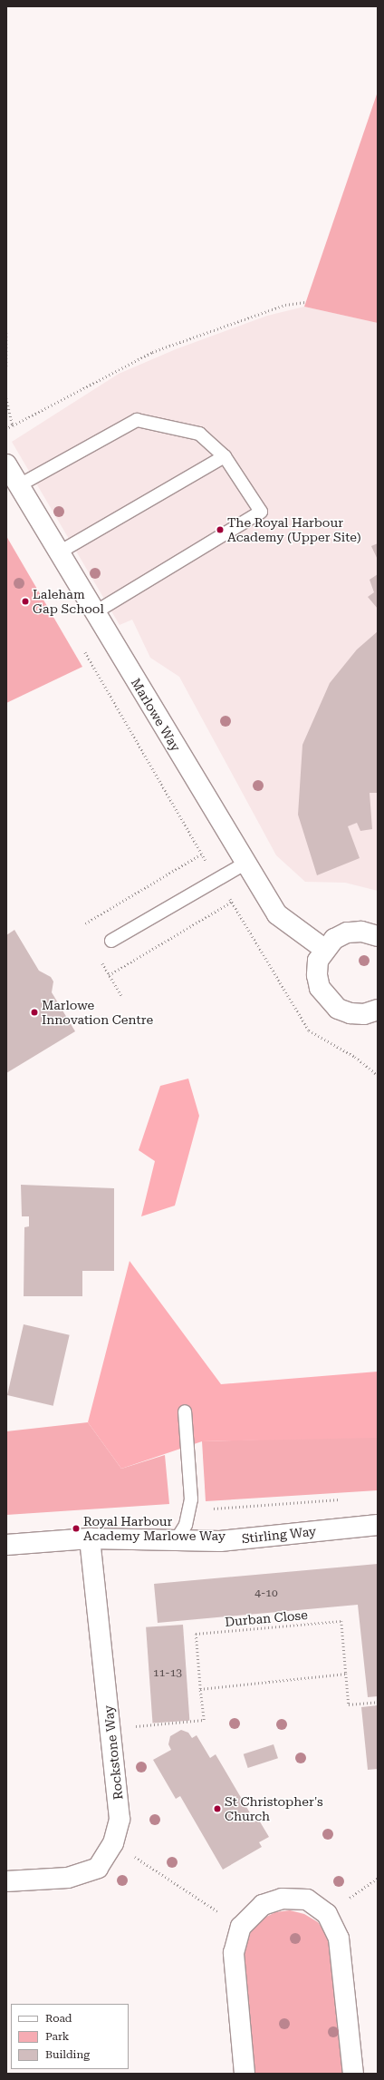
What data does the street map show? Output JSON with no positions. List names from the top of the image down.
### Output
{
  "streets": {
    "street": ["Marlowe Way", "Stirling Way", "Rockstone Way"],
    "path": ["Durban Close"]
  },
  "crossings": [
    ["Stirling Way", "Rockstone Way"],
    ["Durban Close", "Rockstone Way"]
  ],
  "places": [
    "The Royal Harbour Academy (Upper Site)",
    "Laleham Gap School",
    "Marlowe Innovation Centre",
    "Royal Harbour Academy Marlowe Way",
    "St Christopher's Church"
  ],
  "house_numbers": ["4-10", "11-13"],
  "legend": ["Road", "Park", "Building"]
}
